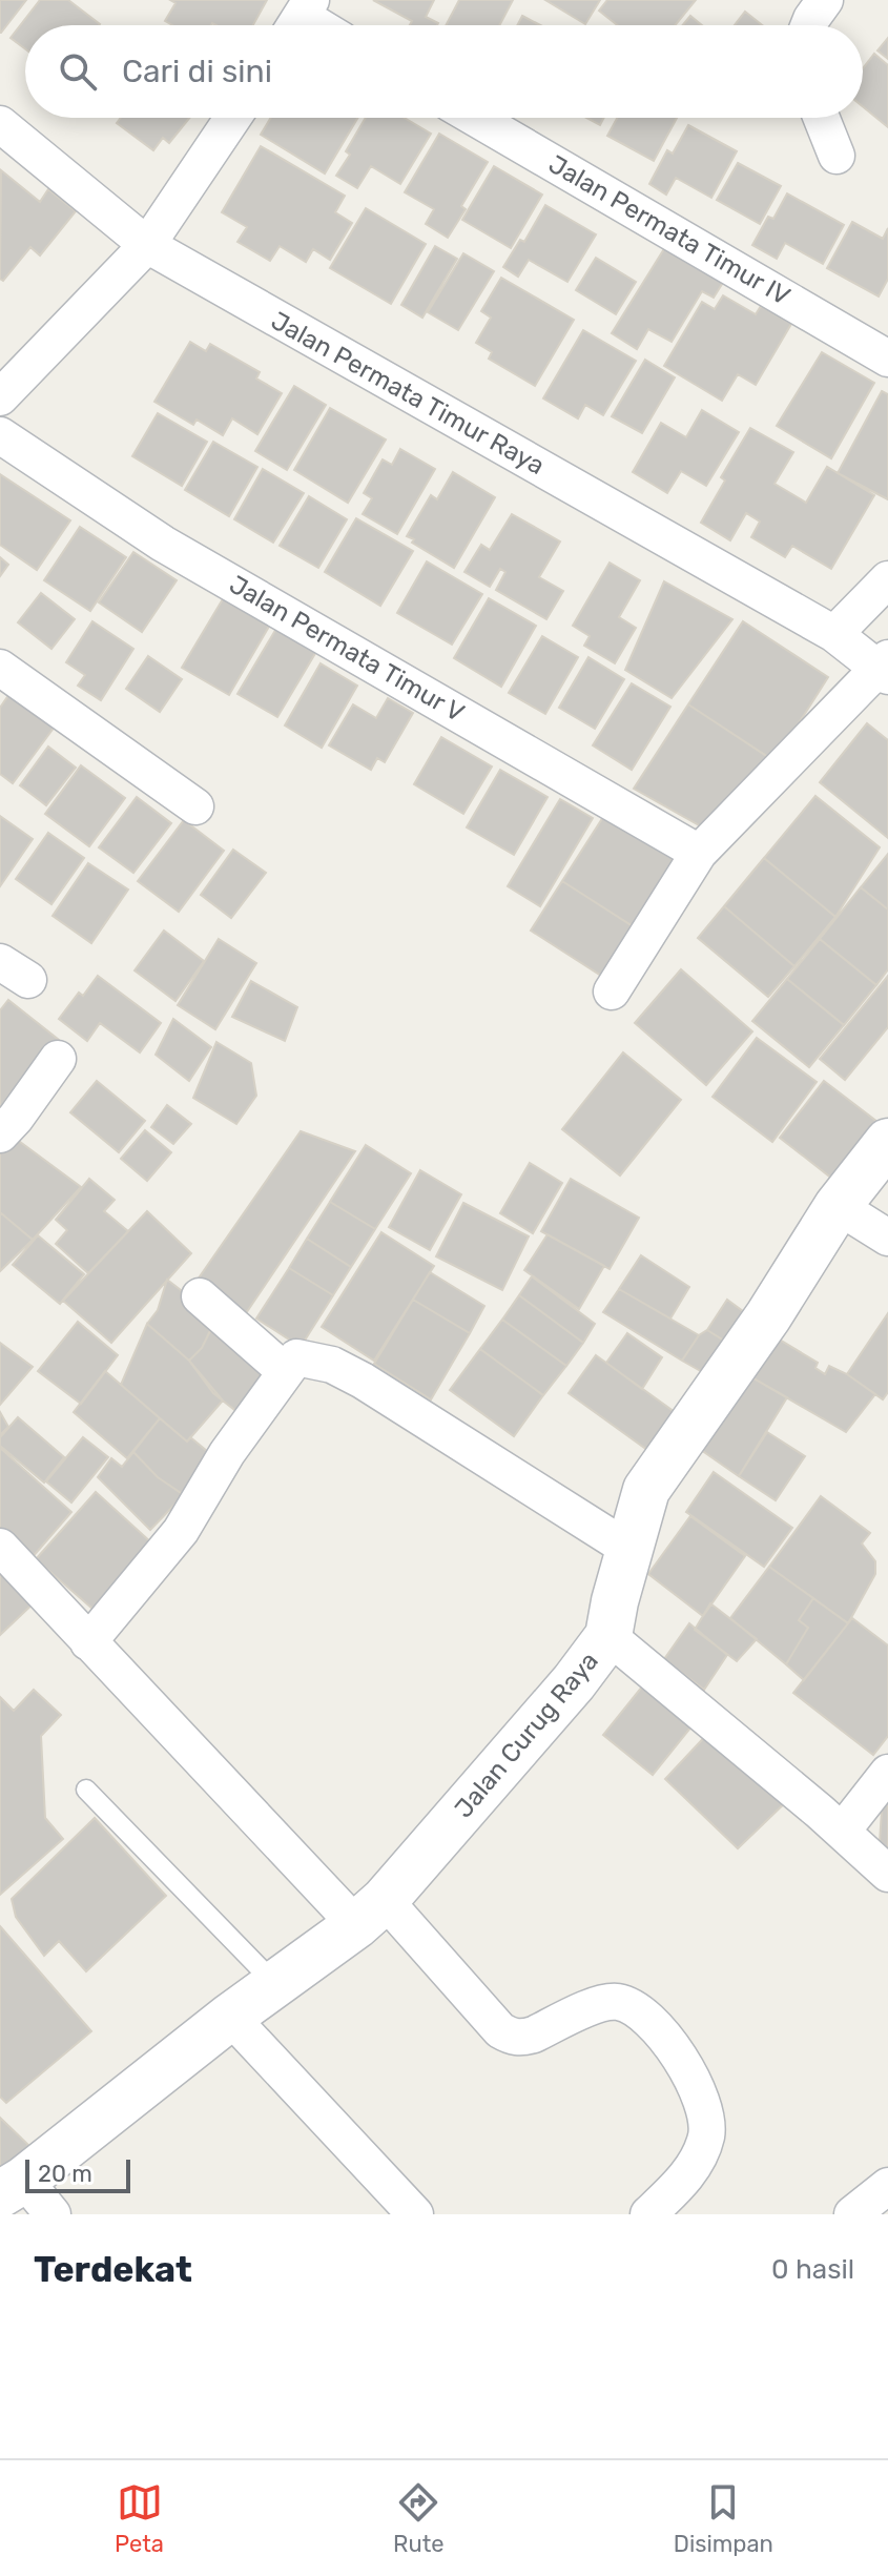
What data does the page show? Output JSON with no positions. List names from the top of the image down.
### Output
{
  "streets": {
    "street": [
      "Jalan Permata Timur IV",
      "Jalan Permata Timur Raya",
      "Jalan Permata Timur V",
      "Jalan Curug Raya"
    ]
  },
  "scale_bar": "20 m",
  "page": {
    "search": "Cari di sini",
    "scale": "20 m",
    "heading": ["Terdekat", "0 hasil"],
    "nav": ["Peta", "Rute", "Disimpan"]
  }
}
